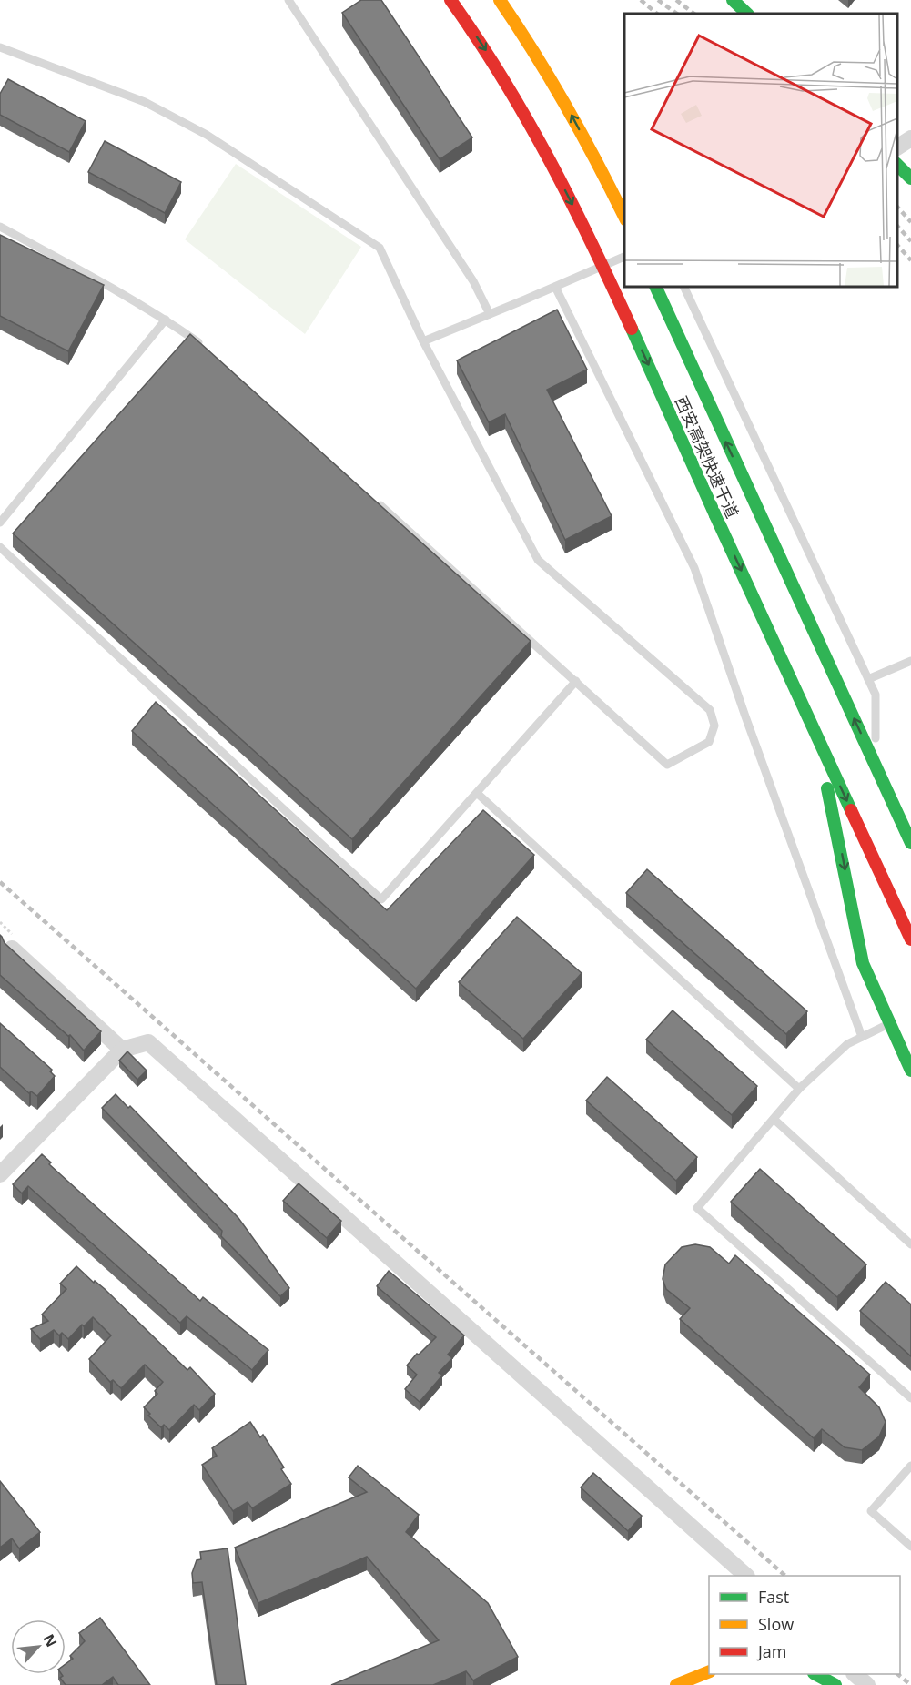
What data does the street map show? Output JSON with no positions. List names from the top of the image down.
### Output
{
  "streets": {
    "main road": ["西安高架快速干道"]
  },
  "legend": ["Fast", "Slow", "Jam"],
  "north": "top right"
}
